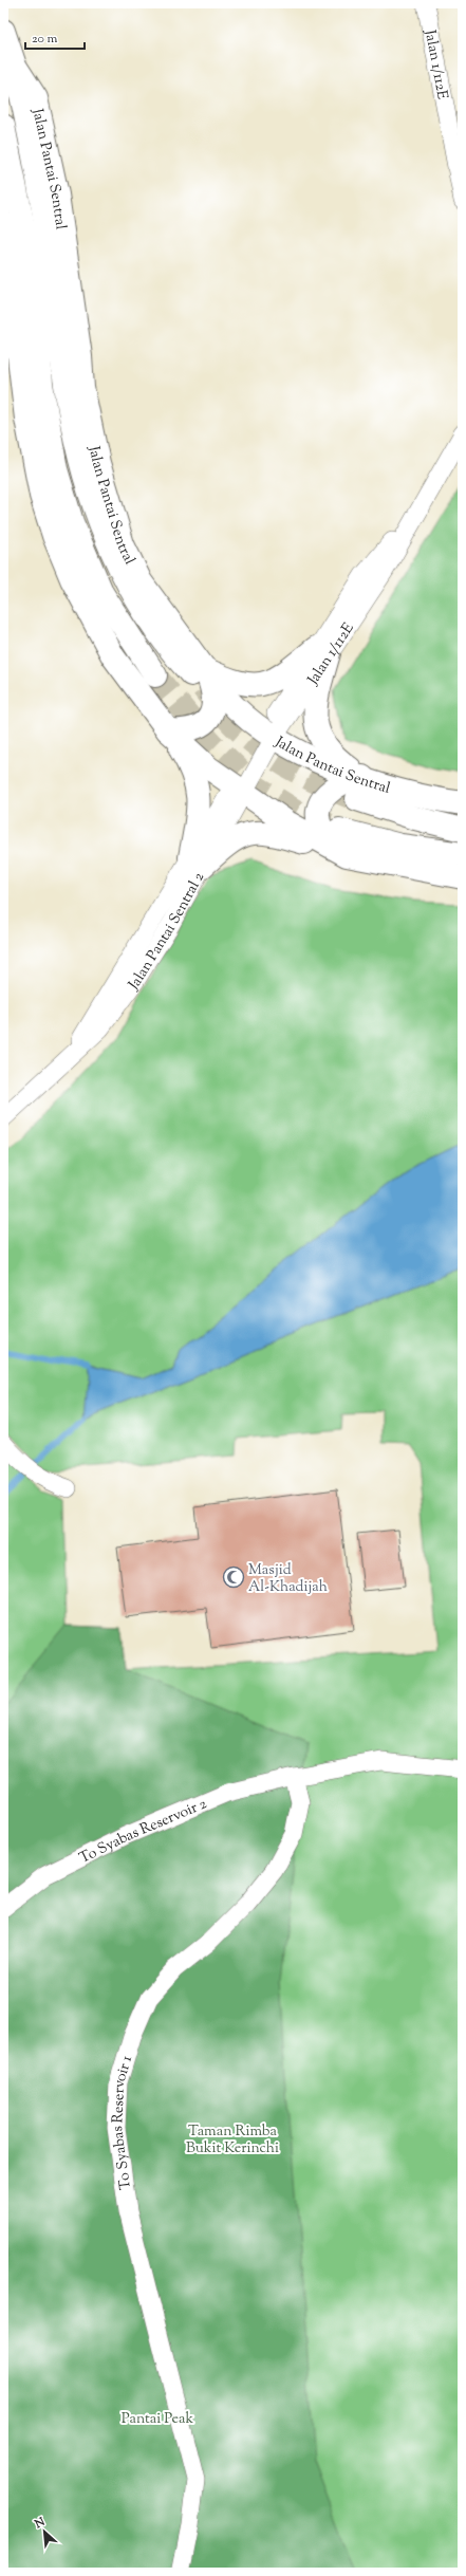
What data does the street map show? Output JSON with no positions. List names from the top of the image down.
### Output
{
  "streets": {
    "main road": ["Jalan Pantai Sentral"],
    "street": [
      "Jalan 1/112E",
      "Jalan Pantai Sentral 2",
      "To Syabas Reservoir 2",
      "To Syabas Reservoir 1"
    ]
  },
  "crossings": [
    ["Jalan 1/112E", "Jalan Pantai Sentral"],
    ["Jalan 1/112E", "Jalan Pantai Sentral 2"],
    ["To Syabas Reservoir 2", "To Syabas Reservoir 1"]
  ],
  "parks": ["Taman Rimba Bukit Kerinchi", "Pantai Peak"],
  "places": {
    "mosque": ["Masjid Al-Khadijah"]
  },
  "scale_bar": "20 m",
  "north": "top left"
}
